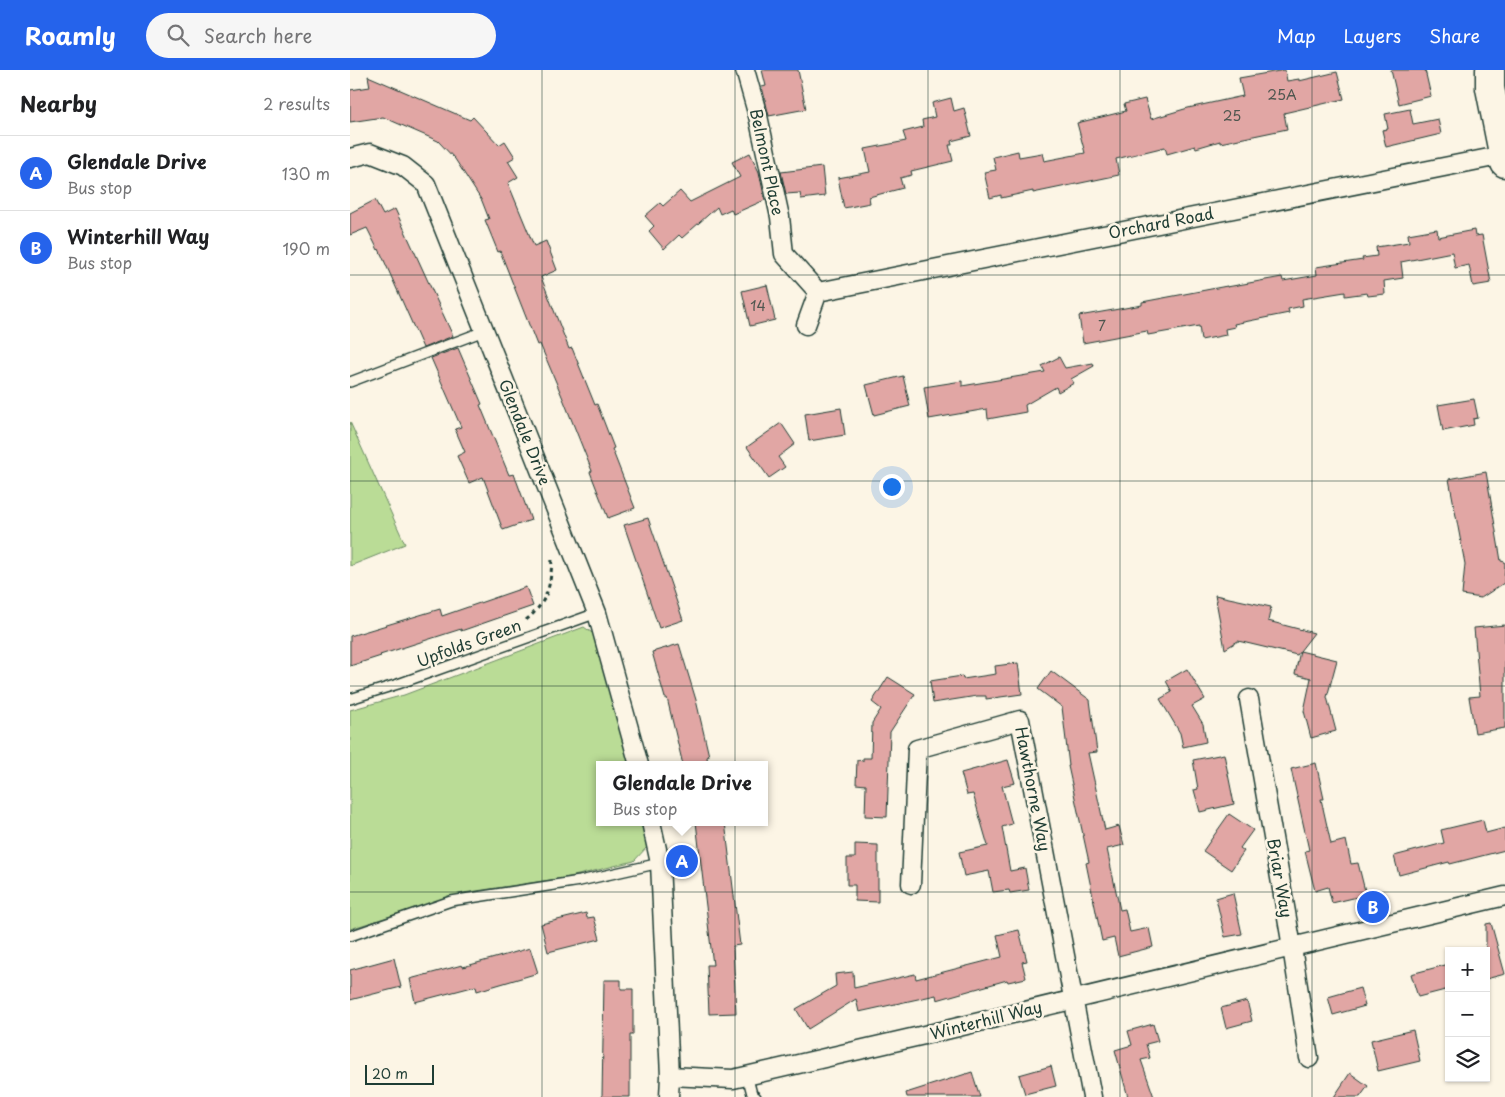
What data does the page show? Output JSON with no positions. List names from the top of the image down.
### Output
{
  "streets": {
    "street": [
      "Belmont Place",
      "Orchard Road",
      "Glendale Drive",
      "Hawthorne Way",
      "Briar Way",
      "Winterhill Way"
    ],
    "lane": ["Upfolds Green"]
  },
  "crossings": [
    ["Belmont Place", "Orchard Road"],
    ["Glendale Drive", "Upfolds Green"],
    ["Hawthorne Way", "Winterhill Way"],
    ["Briar Way", "Winterhill Way"]
  ],
  "house_numbers": [
    "25A",
    "25",
    "14",
    "7"
  ],
  "scale_bar": "20 m",
  "page": {
    "header": "Roamly",
    "search": "Search here",
    "nav": ["Map", "Layers", "Share"],
    "heading": ["Nearby", "2 results"],
    "list": [
      {
        "mark": "A",
        "name": "Glendale Drive",
        "note": "Bus stop",
        "value": "130 m"
      },
      {
        "mark": "B",
        "name": "Winterhill Way",
        "note": "Bus stop",
        "value": "190 m"
      }
    ],
    "popup": ["Glendale Drive", "Bus stop"],
    "pins": ["A", "B"],
    "map_buttons": ["+", "−"],
    "scale": "20 m"
  }
}
